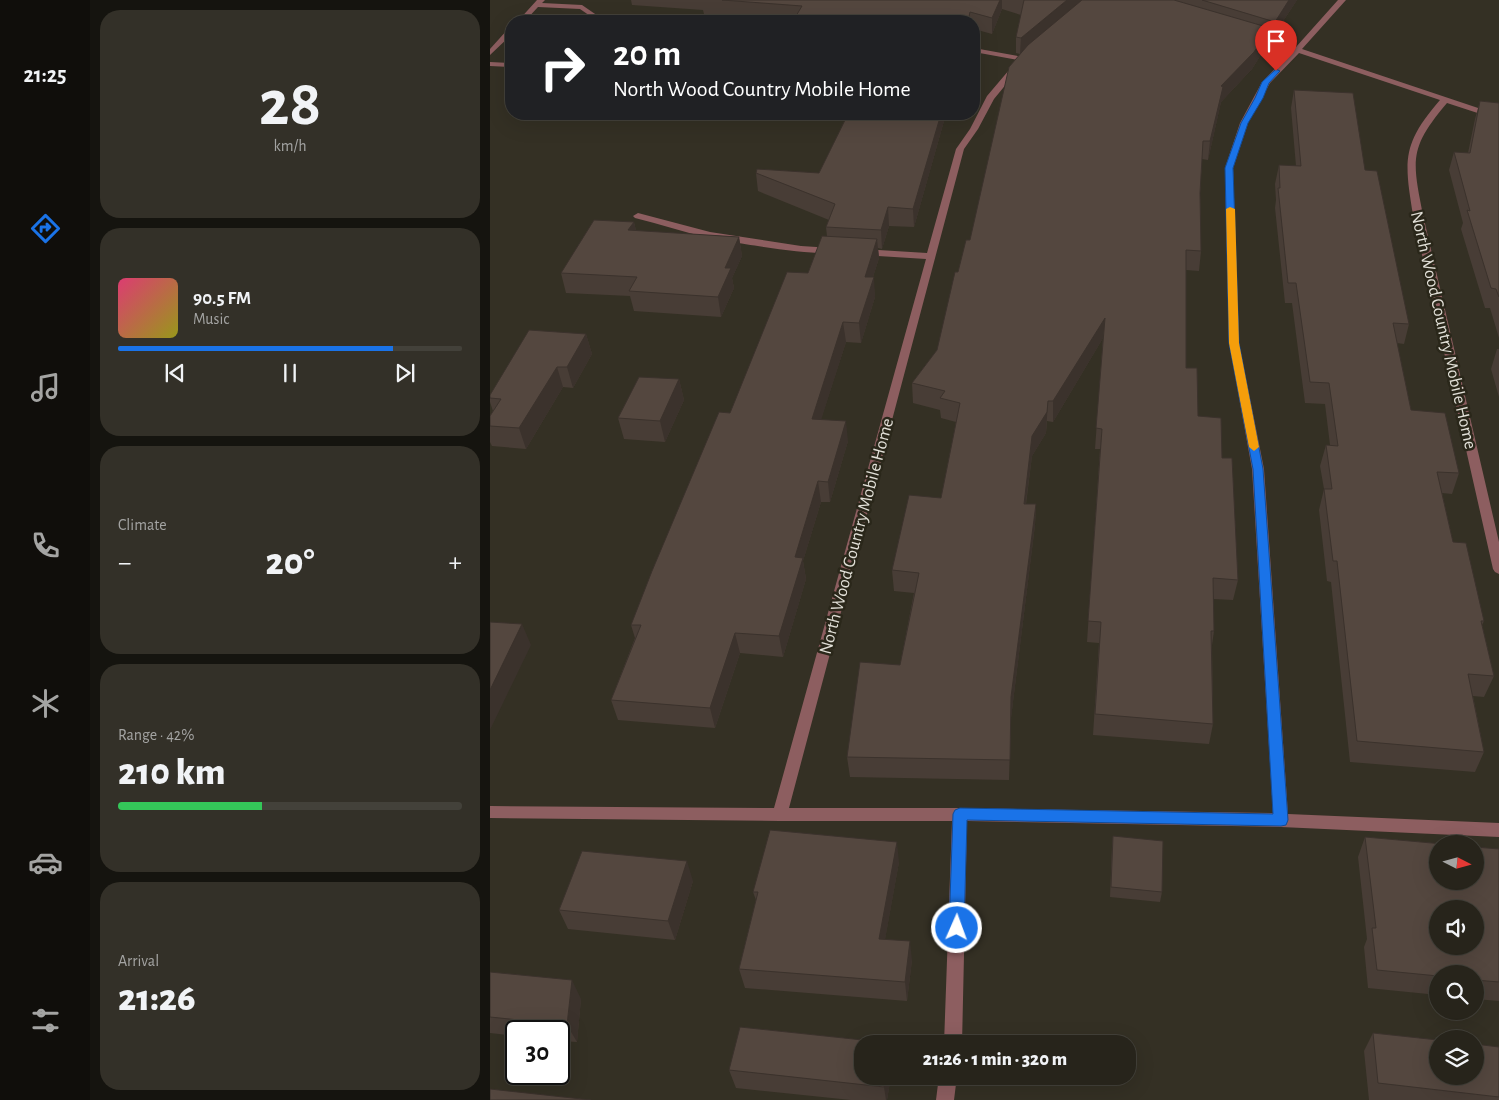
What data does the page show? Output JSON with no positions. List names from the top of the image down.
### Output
{
  "streets": {
    "street": ["North Wood Country Mobile Home"]
  },
  "north": "right",
  "page": {
    "tabs": "21:25",
    "tile": [
      ["28", "km/h"],
      "Climate",
      ["Range · 42%", "210 km"],
      ["Arrival", "21:26"]
    ],
    "turn": ["20 m", "North Wood Country Mobile Home"],
    "song": ["90.5 FM", "Music"],
    "heat": ["−", "20°", "+"],
    "limit": "30",
    "trip": "21:26 · 1 min · 320 m"
  }
}
